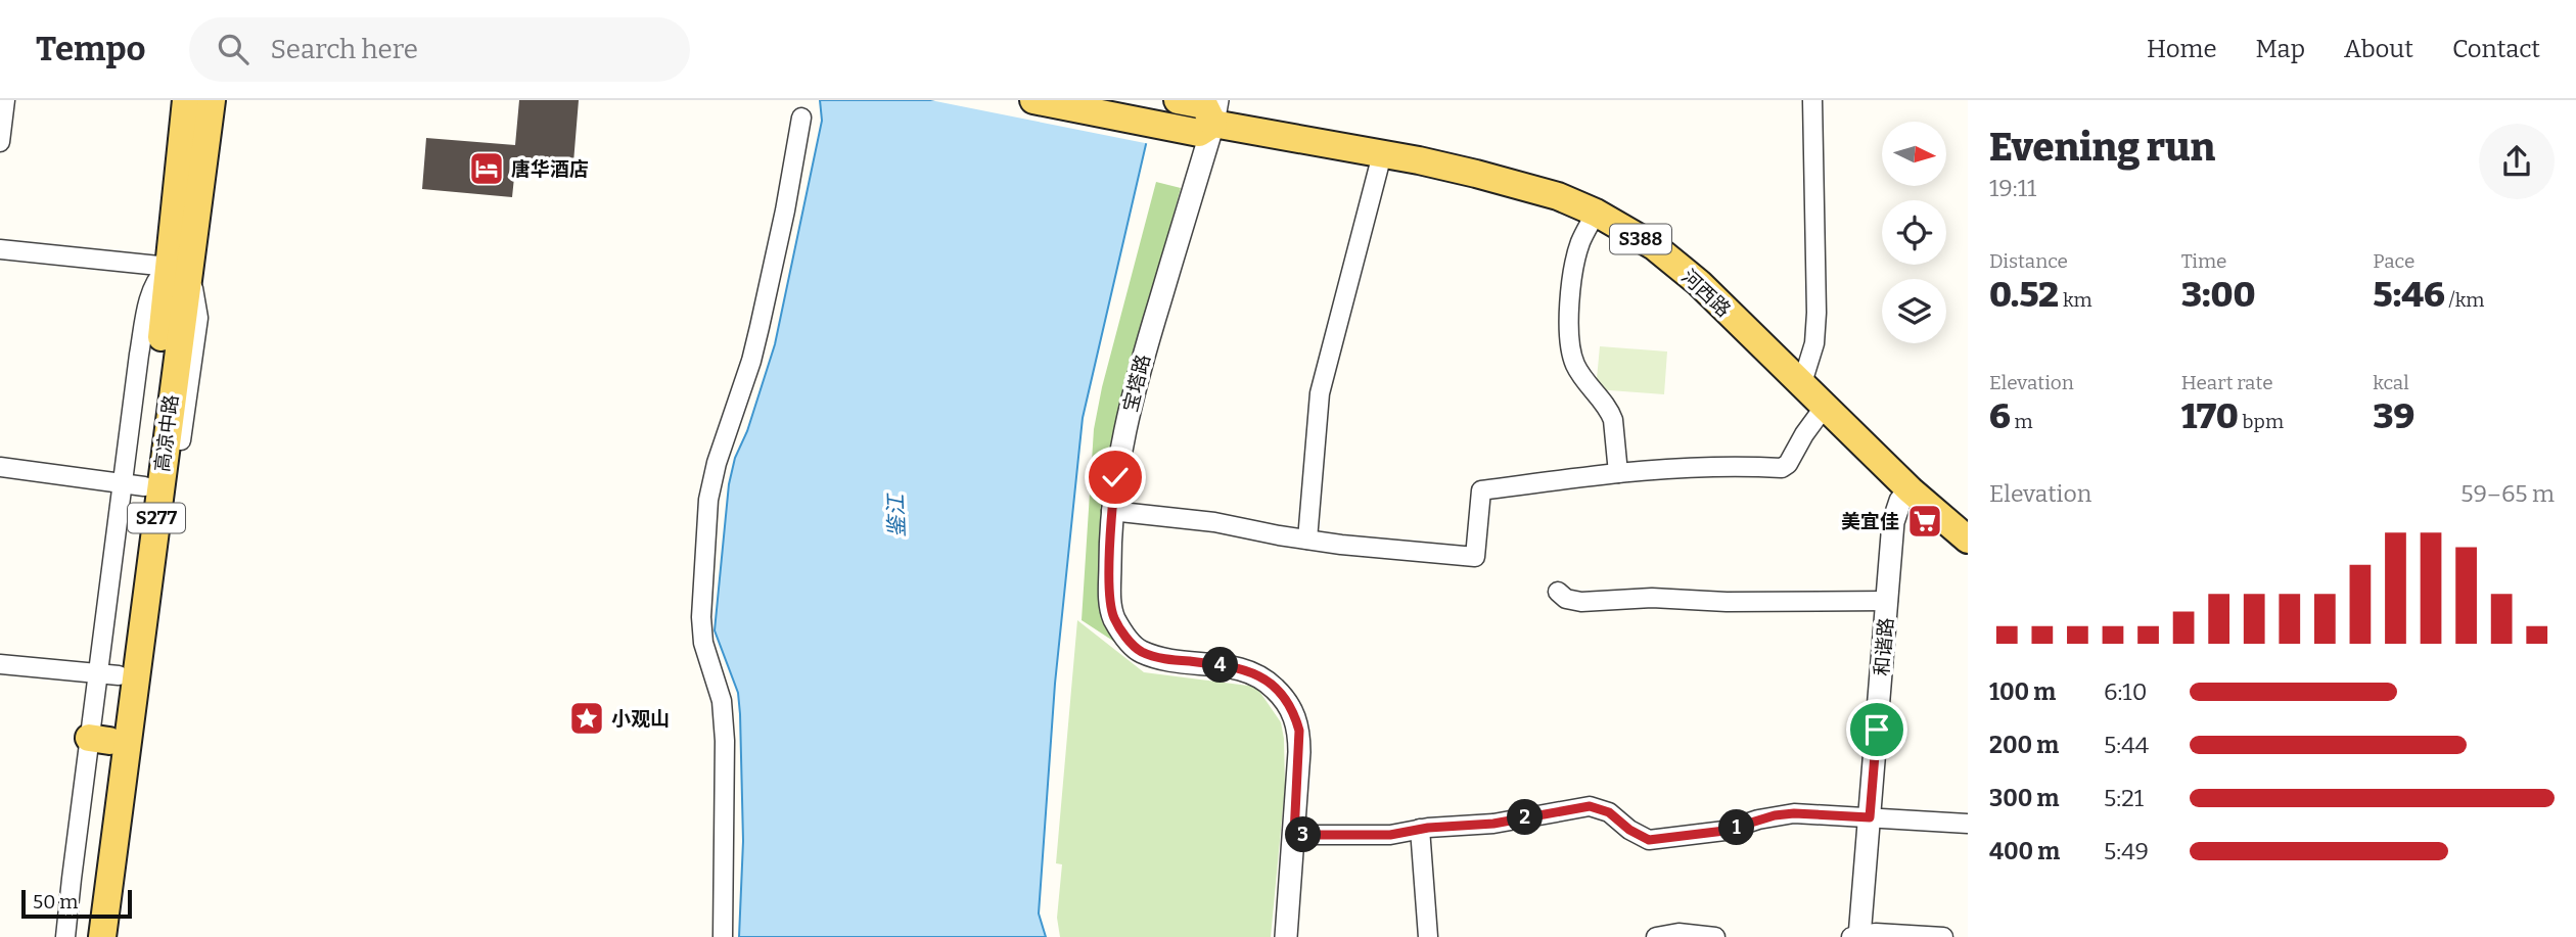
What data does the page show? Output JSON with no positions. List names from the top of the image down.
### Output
{
  "streets": {
    "main road": [
      "S388",
      "河西路",
      "高凉中路",
      "S277"
    ],
    "street": ["宝塔路", "和谐路"]
  },
  "crossings": [
    ["河西路", "宝塔路"],
    ["河西路", "和谐路"]
  ],
  "water": ["鉴江"],
  "places": {
    "hotel": ["唐华酒店"],
    "supermarket": ["美宜佳"],
    "place": ["小观山"]
  },
  "scale_bar": "50 m",
  "north": "right",
  "page": {
    "header": "Tempo",
    "search": "Search here",
    "nav": [
      "Home",
      "Map",
      "About",
      "Contact"
    ],
    "heading": ["Evening run", "19:11"],
    "stats": [
      ["Distance", "0.52 km"],
      ["Time", "3:00"],
      ["Pace", "5:46 /km"],
      ["Elevation", "6 m"],
      ["Heart rate", "170 bpm"],
      ["kcal", "39"]
    ],
    "chart": ["Elevation", "59–65 m"],
    "pins": [
      "4",
      "2",
      "1",
      "3"
    ],
    "list": [
      {
        "name": "100 m",
        "note": "6:10"
      },
      {
        "name": "200 m",
        "note": "5:44"
      },
      {
        "name": "300 m",
        "note": "5:21"
      },
      {
        "name": "400 m",
        "note": "5:49"
      }
    ],
    "scale": "50 m"
  }
}
